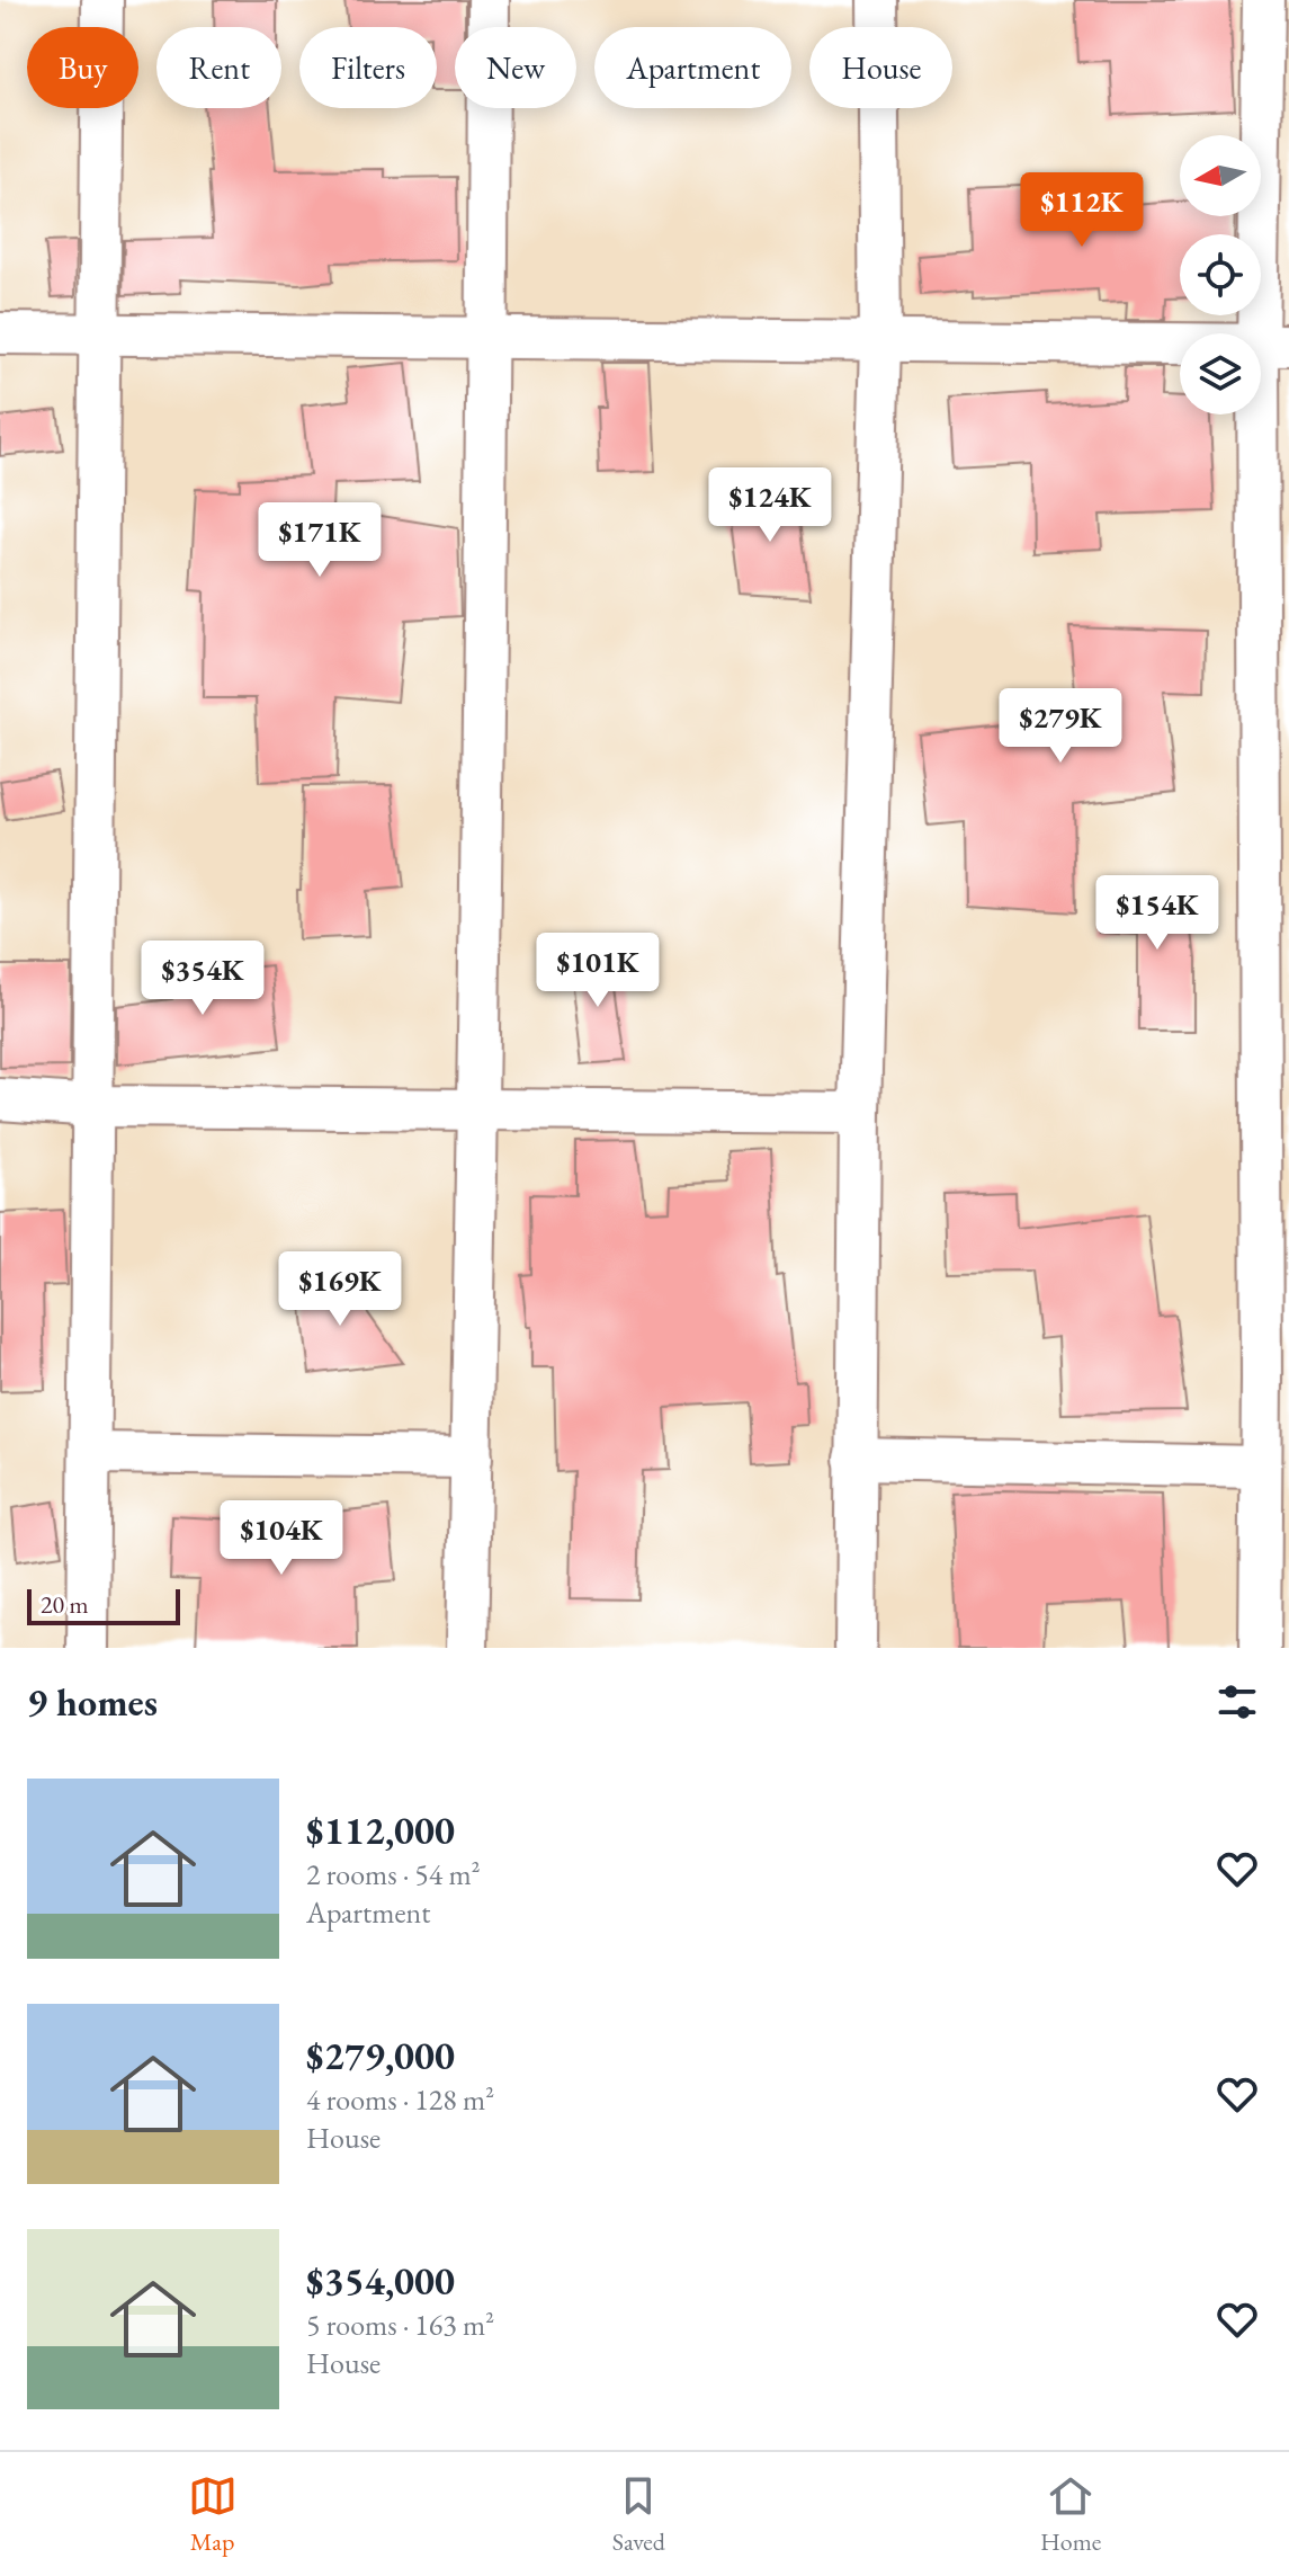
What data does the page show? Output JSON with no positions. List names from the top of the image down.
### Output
{
  "scale_bar": "20 m",
  "north": "left",
  "page": {
    "chip": [
      "Buy",
      "Rent",
      "Filters",
      "New",
      "Apartment",
      "House"
    ],
    "price": [
      "$112K",
      "$124K",
      "$171K",
      "$279K",
      "$154K",
      "$101K",
      "$354K",
      "$169K",
      "$104K"
    ],
    "scale": "20 m",
    "heading": "9 homes",
    "list": [
      {
        "name": "$112,000",
        "note": "2 rooms · 54 m² · Apartment"
      },
      {
        "name": "$279,000",
        "note": "4 rooms · 128 m² · House"
      },
      {
        "name": "$354,000",
        "note": "5 rooms · 163 m² · House"
      }
    ],
    "tabs": ["Map", "Saved", "Home"]
  }
}
